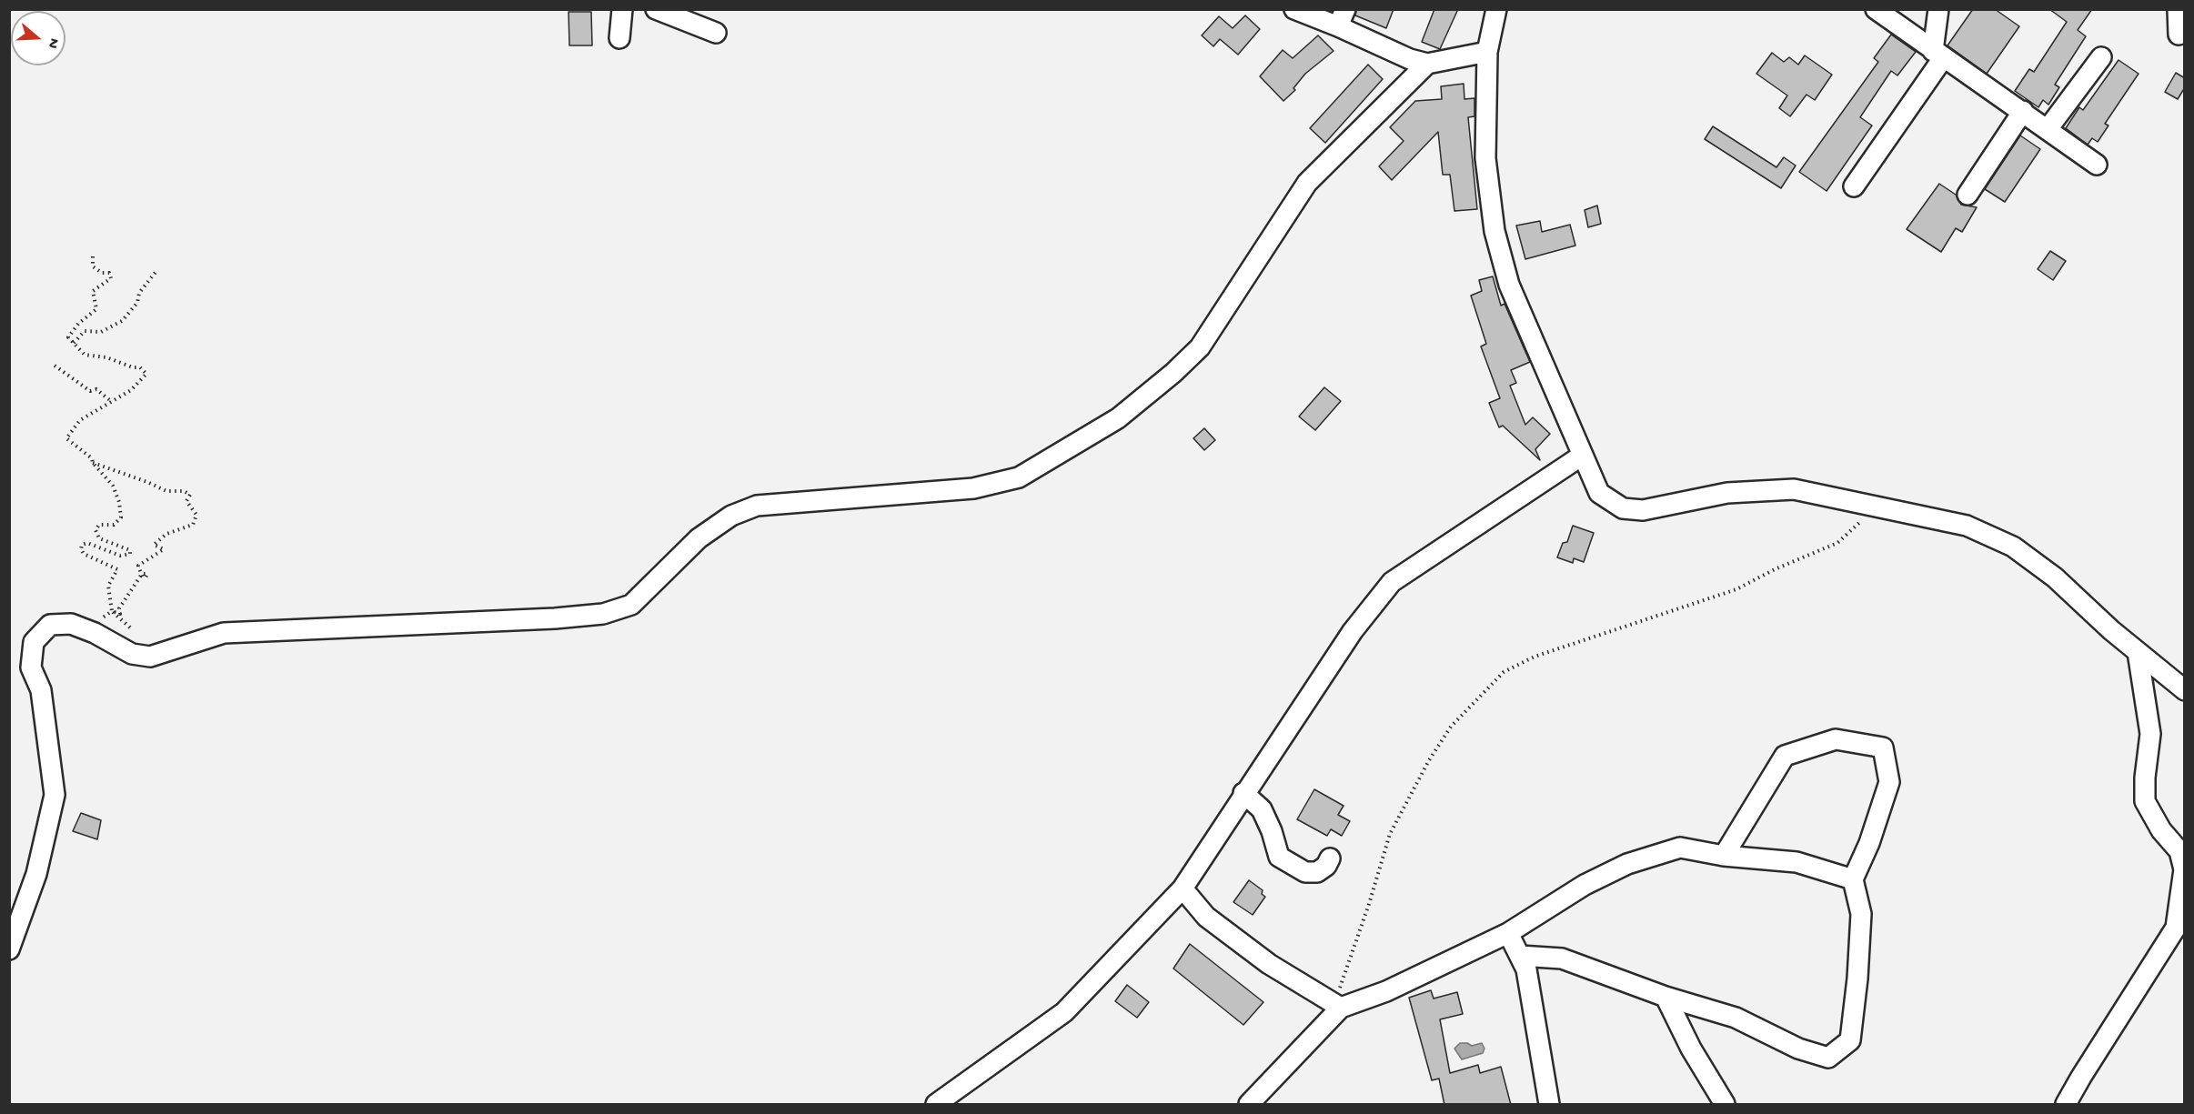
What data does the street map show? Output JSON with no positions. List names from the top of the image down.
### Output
{
  "north": "right"
}
